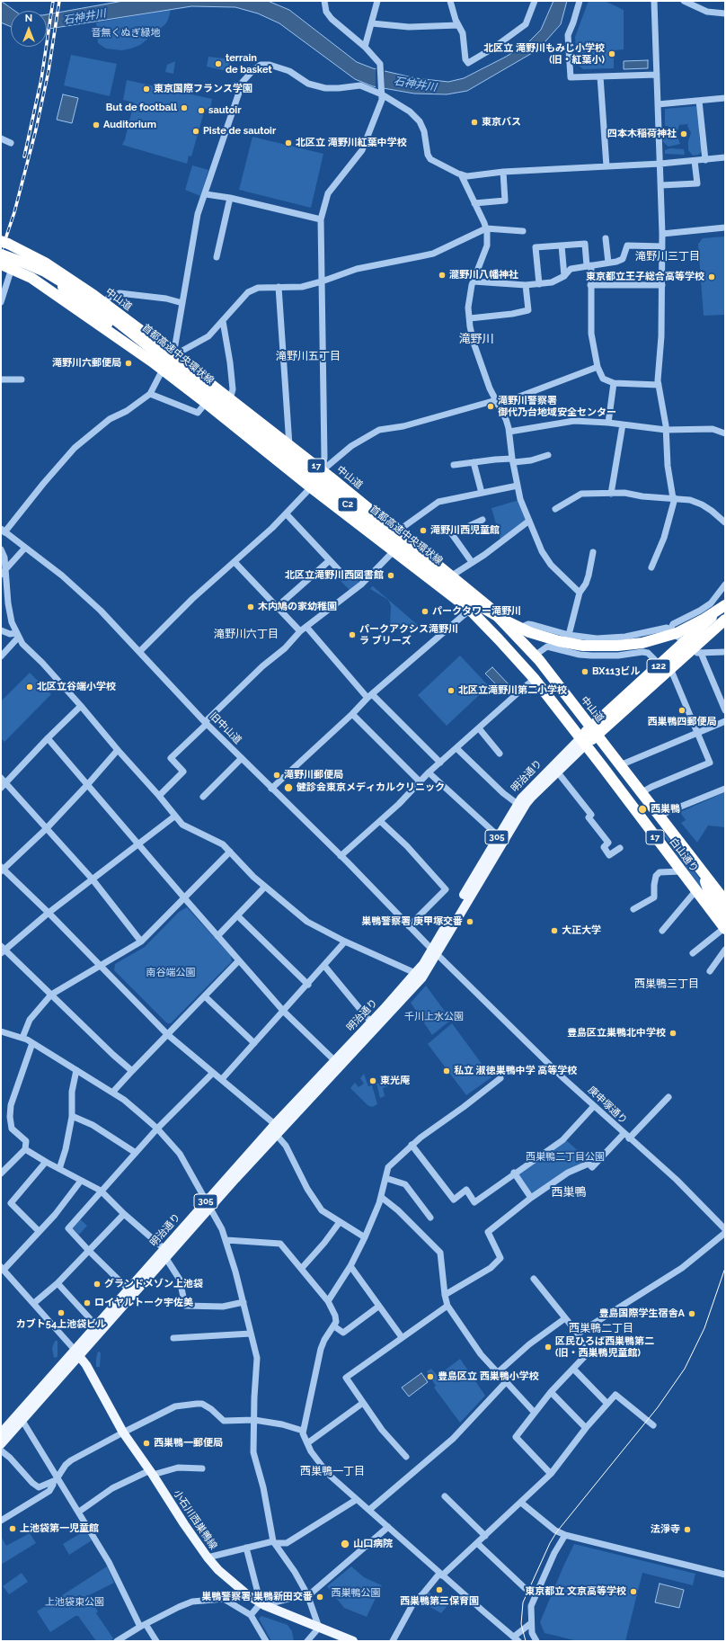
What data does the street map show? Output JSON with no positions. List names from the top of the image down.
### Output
{
  "streets": {
    "highway": [
      "中山道",
      "首都高速中央環状線",
      "17",
      "C2",
      "122",
      "明治通り",
      "白山通り"
    ],
    "main road": ["305", "小石川西巣鴨線"],
    "street": ["旧中山道", "庚申塚通り"]
  },
  "crossings": [
    ["中山道", "明治通り"],
    ["中山道", "白山通り"],
    ["首都高速中央環状線", "明治通り"],
    ["17", "白山通り"],
    ["旧中山道", "明治通り"],
    ["旧中山道", "庚申塚通り"],
    ["明治通り", "白山通り"],
    ["明治通り", "庚申塚通り"],
    ["明治通り", "小石川西巣鴨線"]
  ],
  "districts": [
    "滝野川三丁目",
    "滝野川",
    "滝野川五丁目",
    "滝野川六丁目",
    "西巣鴨三丁目",
    "西巣鴨",
    "西巣鴨二丁目",
    "西巣鴨一丁目"
  ],
  "water": ["石神井川"],
  "parks": [
    "音無くぬぎ緑地",
    "南谷端公園",
    "千川上水公園",
    "西巣鴨二丁目公園",
    "西巣鴨公園",
    "上池袋東公園"
  ],
  "places": [
    "北区立 滝野川もみじ小学校 (旧・紅葉小)",
    "terrain de basket",
    "東京国際フランス学園",
    "But de football",
    "sautoir",
    "東京バス",
    "Auditorium",
    "Piste de sautoir",
    "四本木稲荷神社",
    "北区立 滝野川紅葉中学校",
    "瀧野川八幡神社",
    "東京都立王子総合高等学校",
    "滝野川六郵便局",
    "滝野川警察署 御代乃台地域安全センター",
    "滝野川西児童館",
    "北区立滝野川西図書館",
    "木内鳩の家幼稚園",
    "パークタワー滝野川",
    "パークアクシス滝野川 ラ ブリーズ",
    "BX113ビル",
    "北区立谷端小学校",
    "北区立滝野川第二小学校",
    "西巣鴨四郵便局",
    "滝野川郵便局",
    "健診会東京メディカルクリニック",
    "西巣鴨",
    "巣鴨警察署 庚甲塚交番",
    "大正大学",
    "豊島区立巣鴨北中学校",
    "私立 淑徳巣鴨中学 高等学校",
    "東光庵",
    "グランドメゾン上池袋",
    "ロイヤルトーク宇佐美",
    "カブト54上池袋ビル",
    "豊島国際学生宿舎A",
    "区民ひろば西巣鴨第二 (旧・西巣鴨児童館)",
    "豊島区立 西巣鴨小学校",
    "西巣鴨一郵便局",
    "上池袋第一児童館",
    "法淨寺",
    "山口病院",
    "西巣鴨第三保育園",
    "東京都立 文京高等学校",
    "巣鴨警察署 巣鴨新田交番"
  ],
  "north": "top"
}
